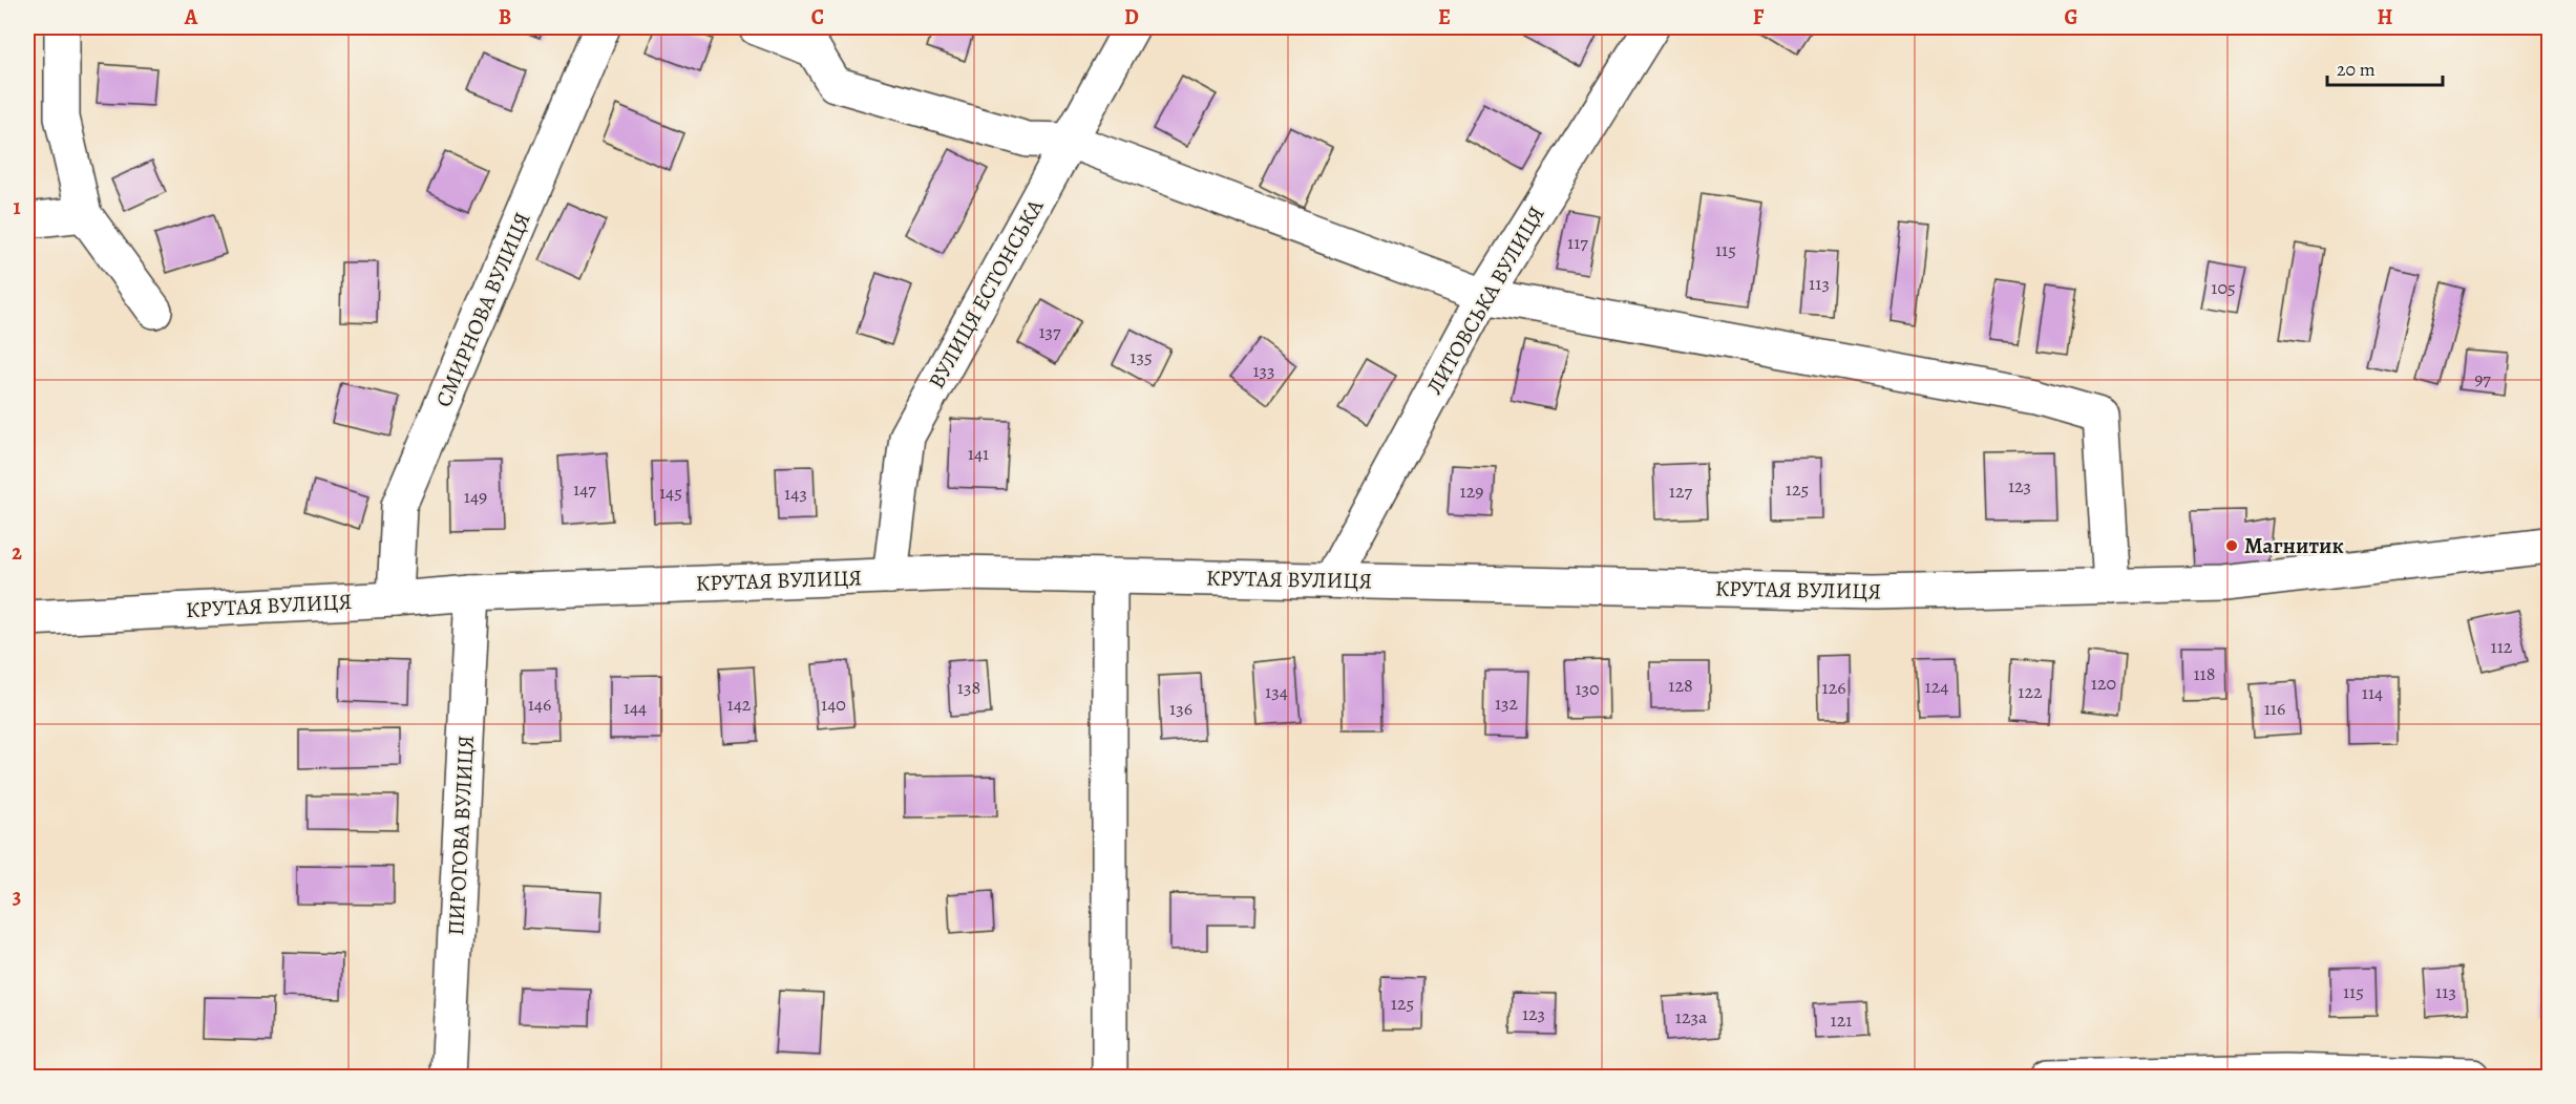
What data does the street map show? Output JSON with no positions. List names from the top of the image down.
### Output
{
  "streets": {
    "street": [
      "ВУЛИЦЯ ЕСТОНСЬКА",
      "ЛИТОВСЬКА ВУЛИЦЯ",
      "СМИРНОВА ВУЛИЦЯ",
      "КРУТАЯ ВУЛИЦЯ",
      "ПИРОГОВА ВУЛИЦЯ"
    ]
  },
  "crossings": [
    ["ВУЛИЦЯ ЕСТОНСЬКА", "КРУТАЯ ВУЛИЦЯ"],
    ["ЛИТОВСЬКА ВУЛИЦЯ", "КРУТАЯ ВУЛИЦЯ"],
    ["СМИРНОВА ВУЛИЦЯ", "КРУТАЯ ВУЛИЦЯ"],
    ["КРУТАЯ ВУЛИЦЯ", "ПИРОГОВА ВУЛИЦЯ"]
  ],
  "places": ["Магнитик"],
  "house_numbers": [
    "117",
    "115",
    "113",
    "105",
    "137",
    "135",
    "133",
    "97",
    "141",
    "123",
    "147",
    "125",
    "129",
    "127",
    "145",
    "143",
    "149",
    "112",
    "118",
    "120",
    "128",
    "124",
    "138",
    "126",
    "130",
    "134",
    "122",
    "114",
    "132",
    "146",
    "142",
    "140",
    "144",
    "136",
    "116",
    "115",
    "113",
    "125",
    "123",
    "123а",
    "121"
  ],
  "scale_bar": "20 m",
  "grid": {
    "columns": [
      "A",
      "B",
      "C",
      "D",
      "E",
      "F",
      "G",
      "H"
    ],
    "rows": ["1", "2", "3"]
  }
}
